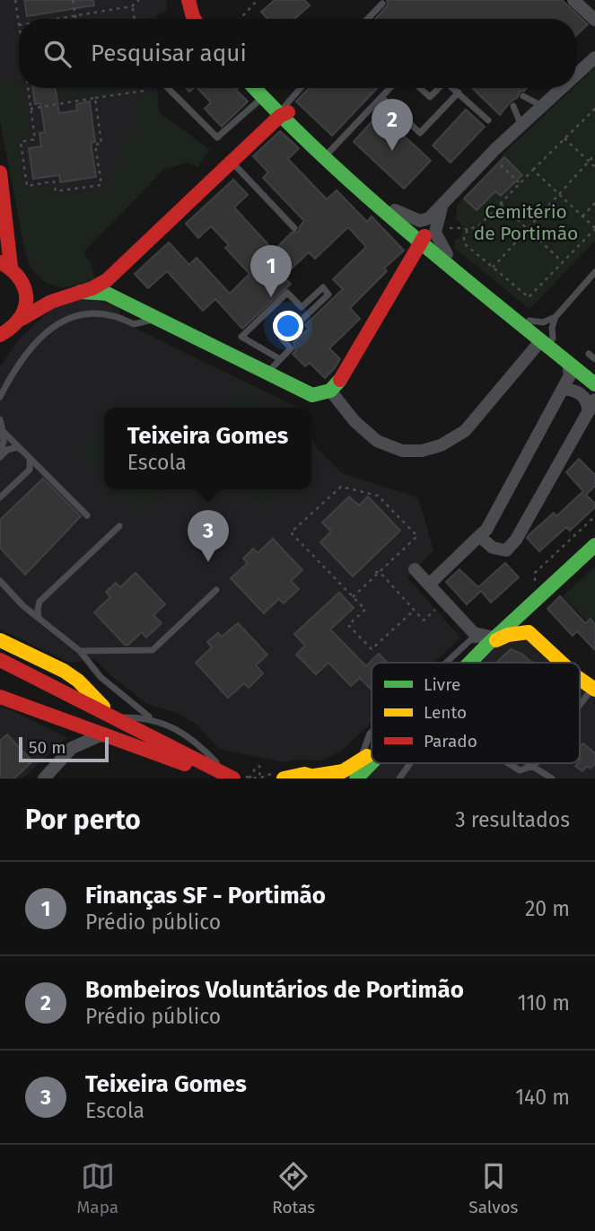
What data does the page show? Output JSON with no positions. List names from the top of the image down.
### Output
{
  "parks": ["Cemitério de Portimão"],
  "legend": ["Livre", "Lento", "Parado"],
  "scale_bar": "50 m",
  "page": {
    "search": "Pesquisar aqui",
    "pins": ["2", "1", "3"],
    "popup": ["Teixeira Gomes", "Escola"],
    "scale": "50 m",
    "heading": ["Por perto", "3 resultados"],
    "list": [
      {
        "mark": "1",
        "name": "Finanças SF - Portimão",
        "note": "Prédio público",
        "value": "20 m"
      },
      {
        "mark": "2",
        "name": "Bombeiros Voluntários de Portimão",
        "note": "Prédio público",
        "value": "110 m"
      },
      {
        "mark": "3",
        "name": "Teixeira Gomes",
        "note": "Escola",
        "value": "140 m"
      }
    ],
    "nav": ["Mapa", "Rotas", "Salvos"]
  }
}
